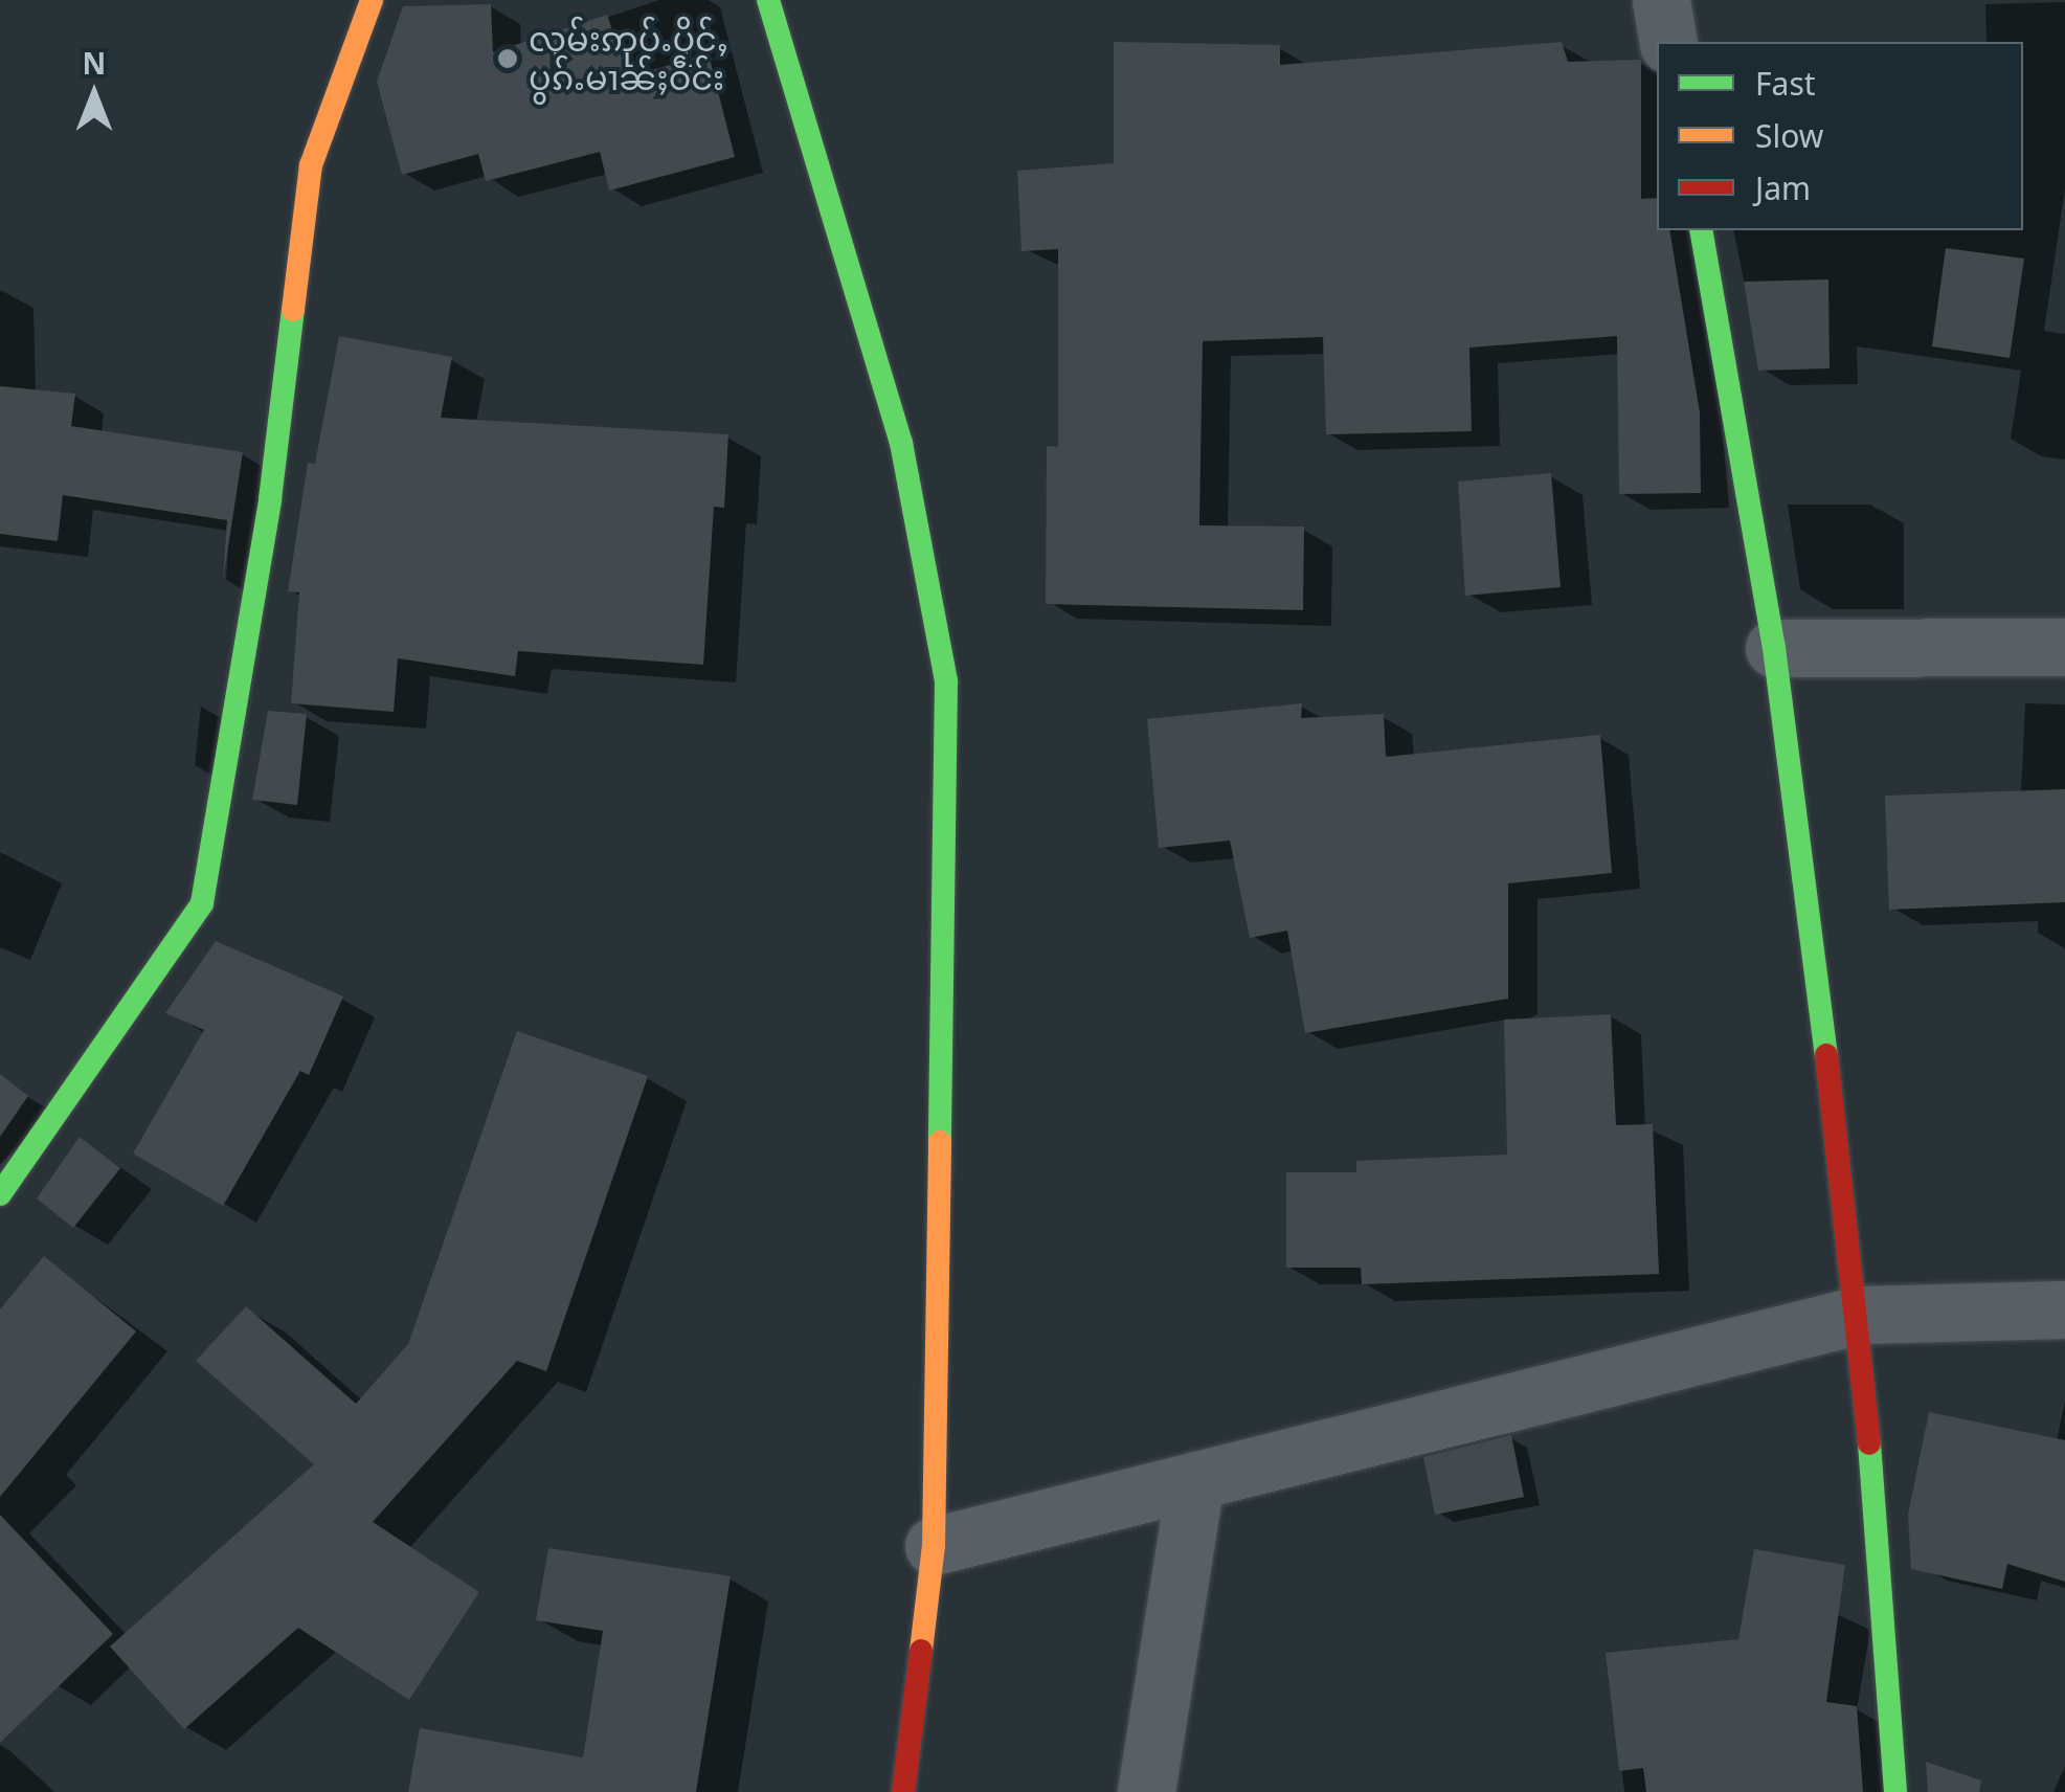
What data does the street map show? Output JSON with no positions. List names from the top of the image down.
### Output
{
  "places": ["လုမ်းဢုပ်ႉပိူင်ႇ ပွၵ်ႉမၢၼ်ႈဝဵင်း"],
  "legend": ["Fast", "Slow", "Jam"],
  "north": "top"
}
